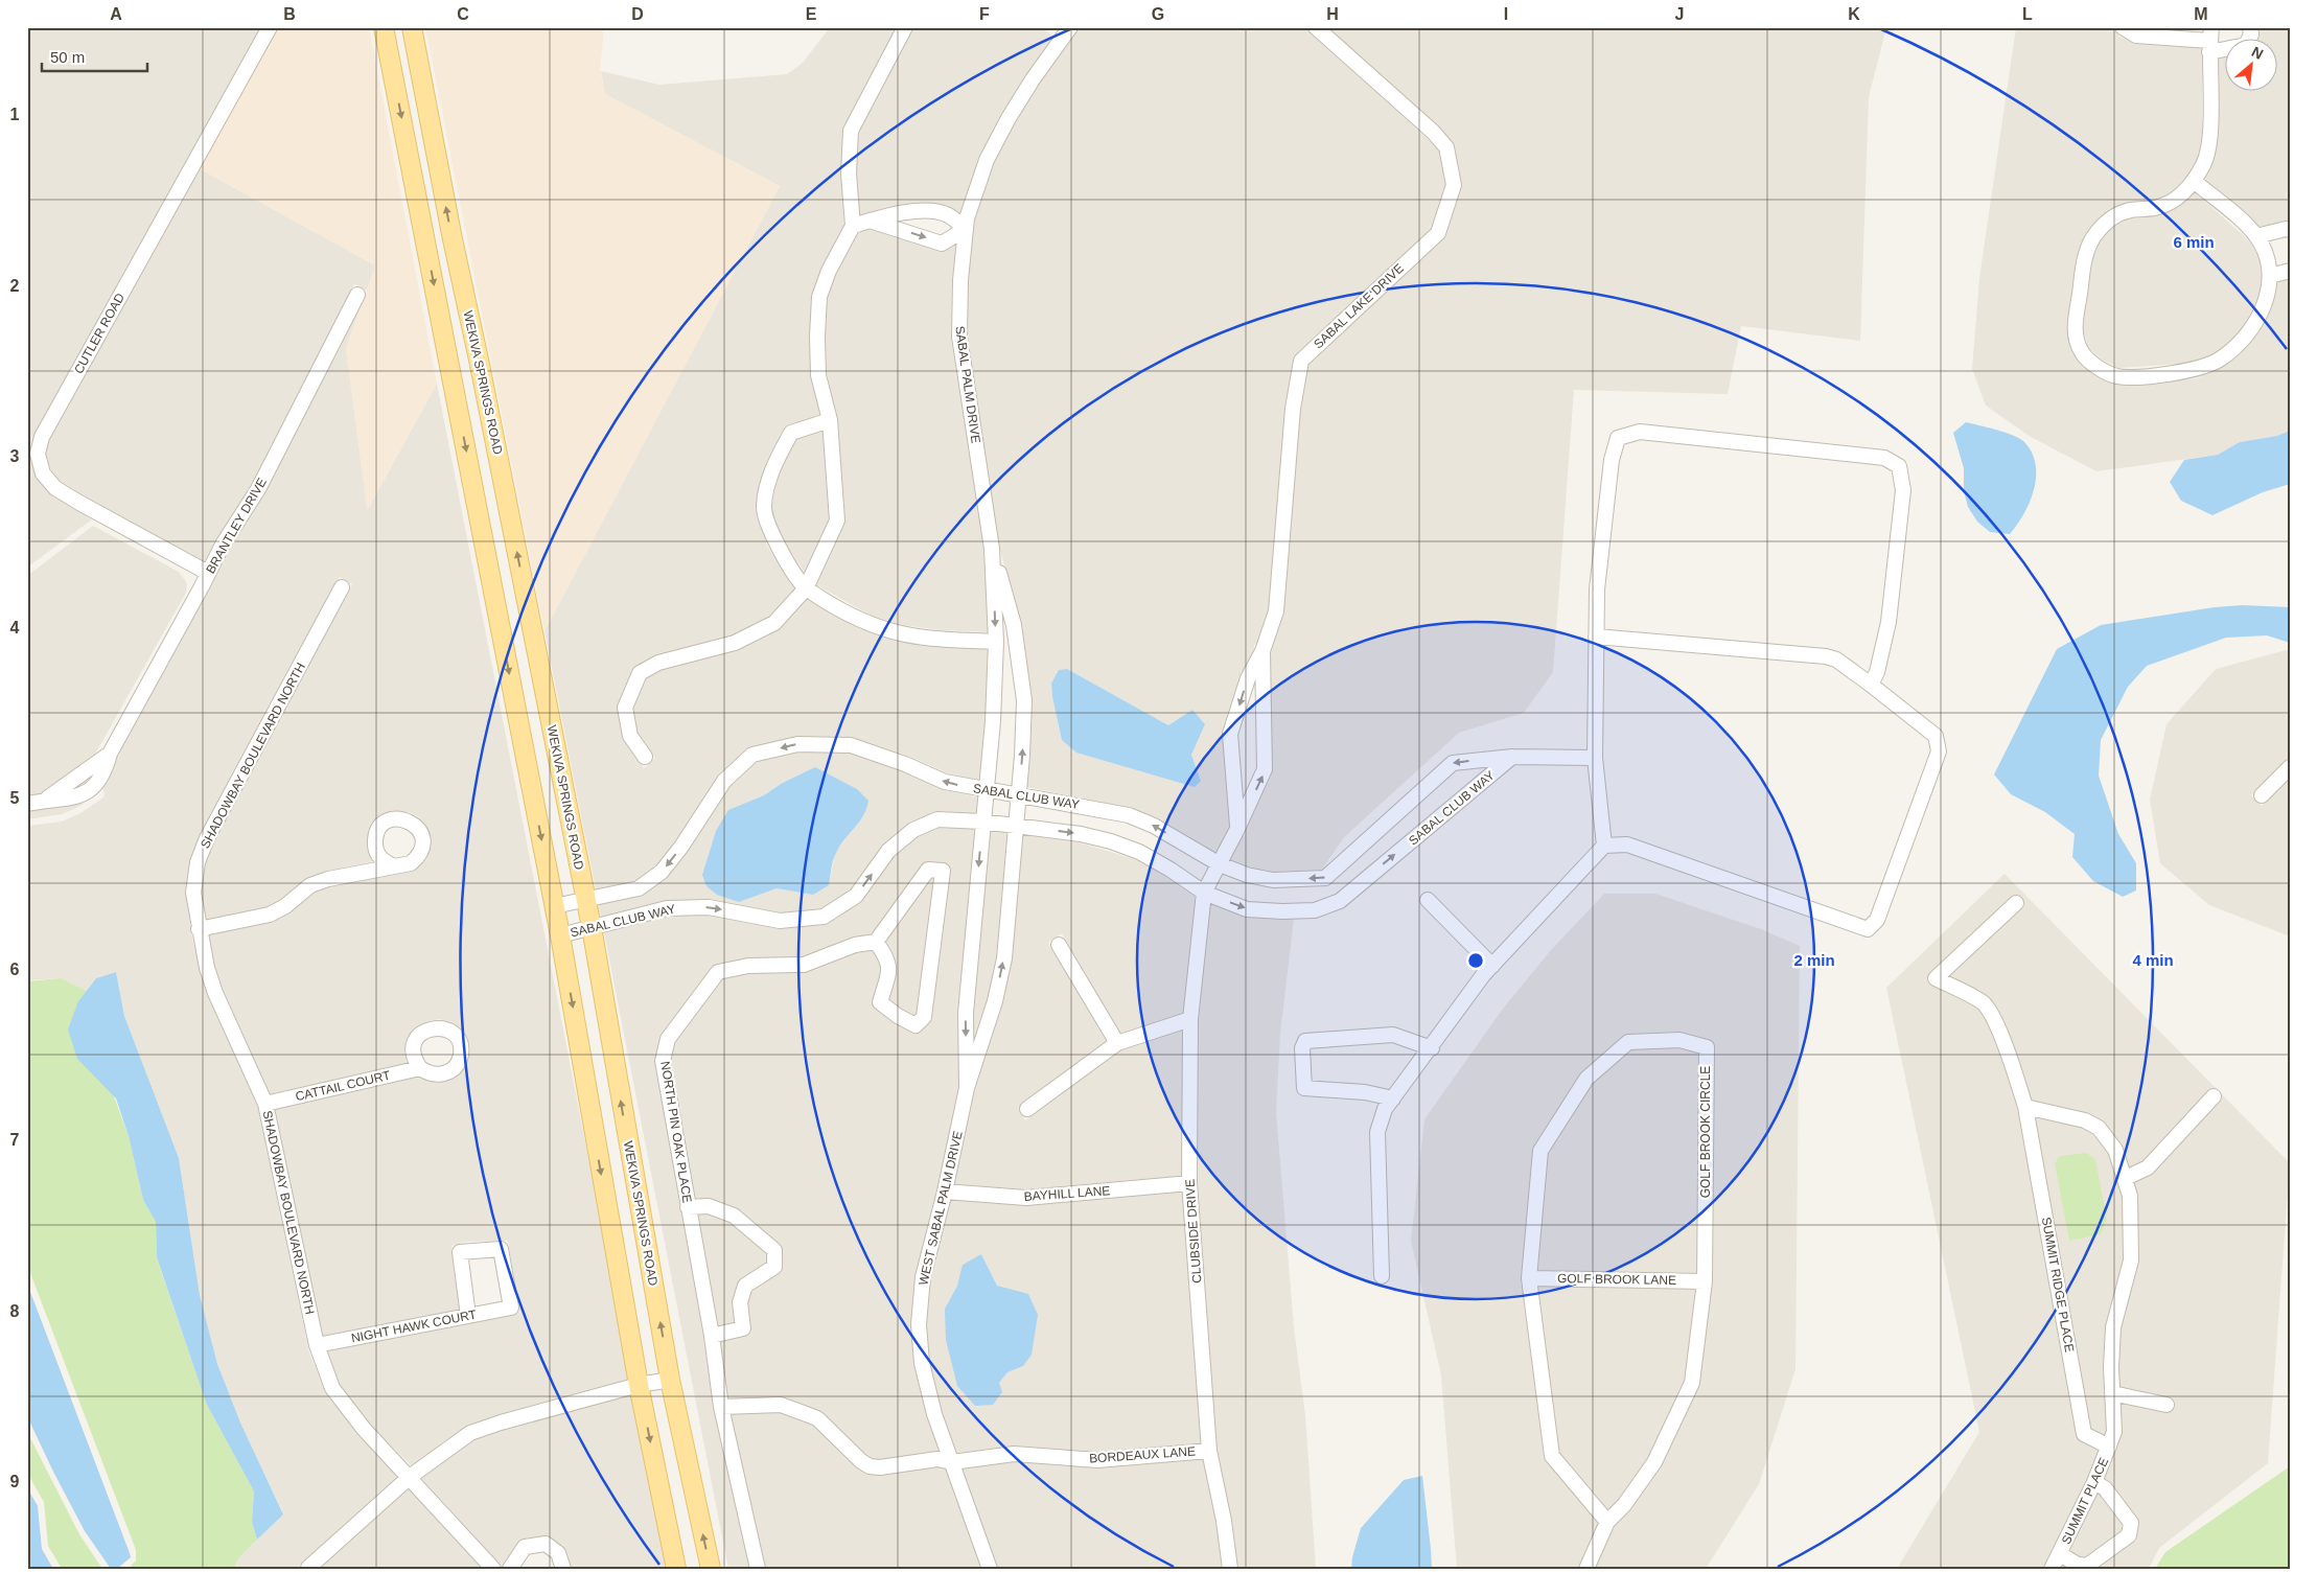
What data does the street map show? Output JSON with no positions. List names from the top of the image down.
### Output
{
  "streets": {
    "main road": ["WEKIVA SPRINGS ROAD"],
    "street": [
      "SABAL LAKE DRIVE",
      "CUTLER ROAD",
      "SABAL PALM DRIVE",
      "BRANTLEY DRIVE",
      "SHADOWBAY BOULEVARD NORTH",
      "SABAL CLUB WAY",
      "CATTAIL COURT",
      "NORTH PIN OAK PLACE",
      "GOLF BROOK CIRCLE",
      "BAYHILL LANE",
      "WEST SABAL PALM DRIVE",
      "CLUBSIDE DRIVE",
      "GOLF BROOK LANE",
      "SUMMIT RIDGE PLACE",
      "NIGHT HAWK COURT",
      "BORDEAUX LANE",
      "SUMMIT PLACE"
    ]
  },
  "crossings": [
    ["SABAL LAKE DRIVE", "SABAL CLUB WAY"],
    ["SABAL LAKE DRIVE", "CLUBSIDE DRIVE"],
    ["CUTLER ROAD", "BRANTLEY DRIVE"],
    ["WEKIVA SPRINGS ROAD", "SABAL CLUB WAY"],
    ["SABAL PALM DRIVE", "SABAL CLUB WAY"],
    ["SABAL PALM DRIVE", "WEST SABAL PALM DRIVE"],
    ["SHADOWBAY BOULEVARD NORTH", "CATTAIL COURT"],
    ["SHADOWBAY BOULEVARD NORTH", "NIGHT HAWK COURT"],
    ["SABAL CLUB WAY", "WEST SABAL PALM DRIVE"],
    ["SABAL CLUB WAY", "CLUBSIDE DRIVE"],
    ["NORTH PIN OAK PLACE", "BORDEAUX LANE"],
    ["GOLF BROOK CIRCLE", "GOLF BROOK LANE"],
    ["BAYHILL LANE", "WEST SABAL PALM DRIVE"],
    ["BAYHILL LANE", "CLUBSIDE DRIVE"],
    ["WEST SABAL PALM DRIVE", "BORDEAUX LANE"],
    ["CLUBSIDE DRIVE", "BORDEAUX LANE"],
    ["SUMMIT RIDGE PLACE", "SUMMIT PLACE"]
  ],
  "scale_bar": "50 m",
  "north": "top right",
  "grid": {
    "columns": [
      "A",
      "B",
      "C",
      "D",
      "E",
      "F",
      "G",
      "H",
      "I",
      "J",
      "K",
      "L",
      "M"
    ],
    "rows": [
      "1",
      "2",
      "3",
      "4",
      "5",
      "6",
      "7",
      "8",
      "9"
    ]
  },
  "rings": ["6 min", "2 min", "4 min"]
}
